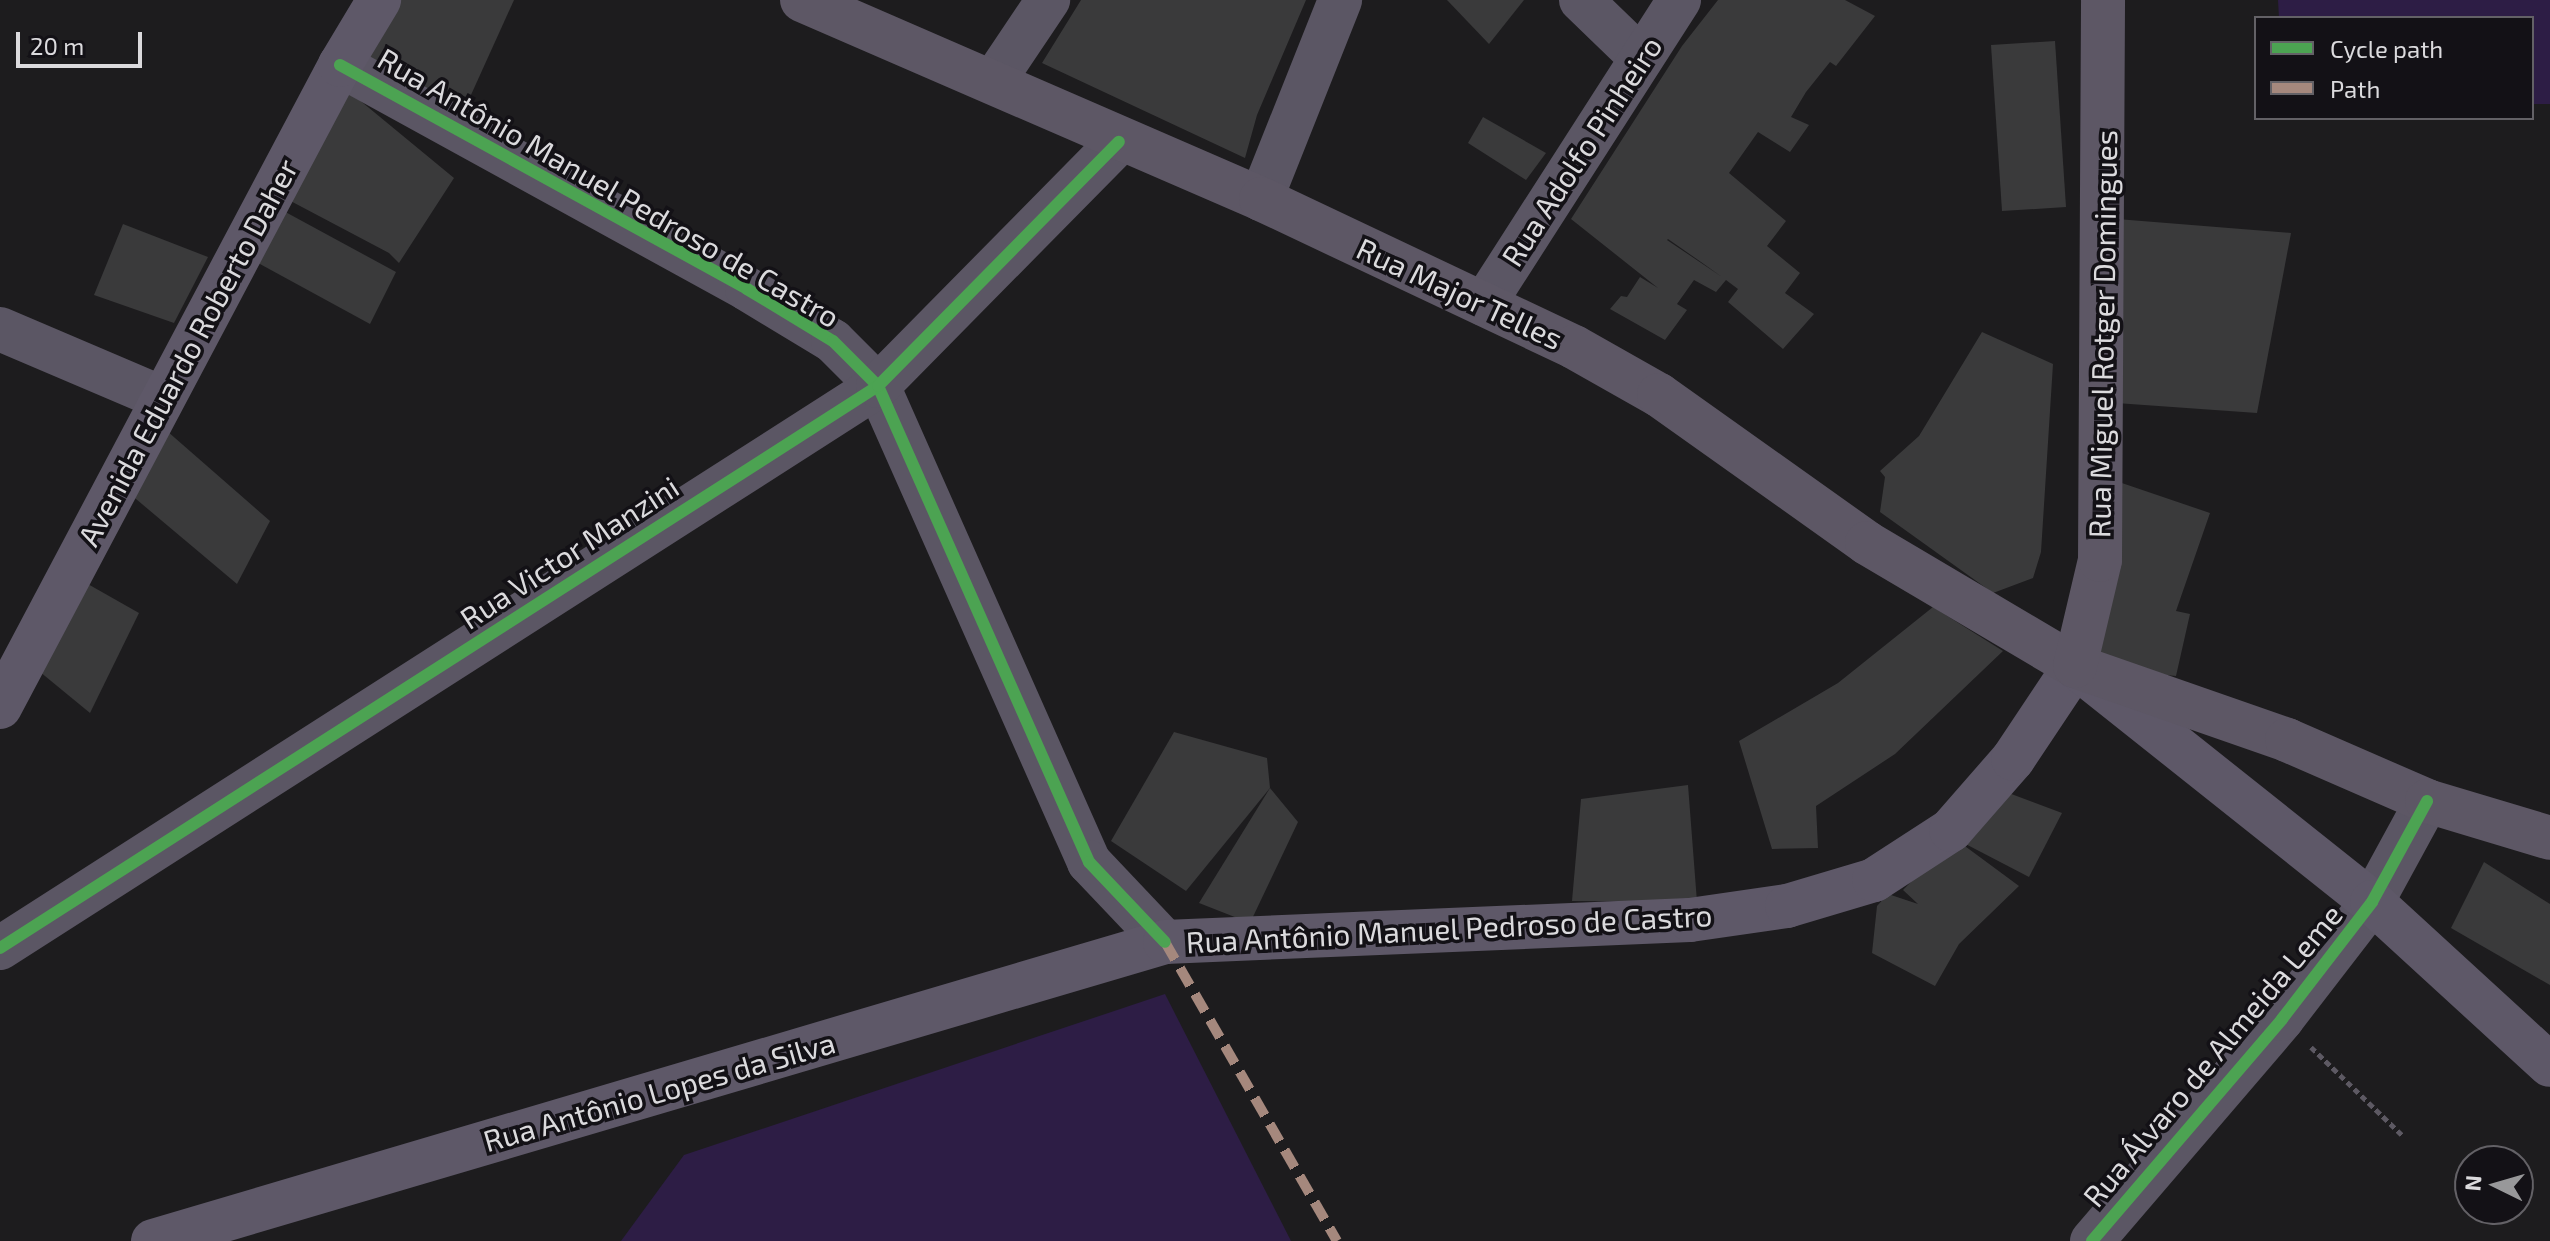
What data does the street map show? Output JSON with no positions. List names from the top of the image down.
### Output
{
  "streets": {
    "main road": [
      "Rua Antônio Manuel Pedroso de Castro",
      "Rua Major Telles",
      "Rua Miguel Rotger Domingues",
      "Avenida Eduardo Roberto Daher",
      "Rua Antônio Lopes da Silva"
    ],
    "street": ["Rua Adolfo Pinheiro", "Rua Victor Manzini", "Rua Álvaro de Almeida Leme"]
  },
  "crossings": [
    ["Rua Adolfo Pinheiro", "Rua Major Telles"],
    ["Rua Antônio Manuel Pedroso de Castro", "Rua Major Telles"],
    ["Rua Antônio Manuel Pedroso de Castro", "Rua Miguel Rotger Domingues"],
    ["Rua Antônio Manuel Pedroso de Castro", "Avenida Eduardo Roberto Daher"],
    ["Rua Antônio Manuel Pedroso de Castro", "Rua Victor Manzini"],
    ["Rua Antônio Manuel Pedroso de Castro", "Rua Antônio Lopes da Silva"],
    ["Rua Major Telles", "Rua Miguel Rotger Domingues"],
    ["Rua Major Telles", "Rua Victor Manzini"],
    ["Rua Major Telles", "Rua Álvaro de Almeida Leme"]
  ],
  "legend": ["Cycle path", "Path"],
  "scale_bar": "20 m",
  "north": "left"
}
